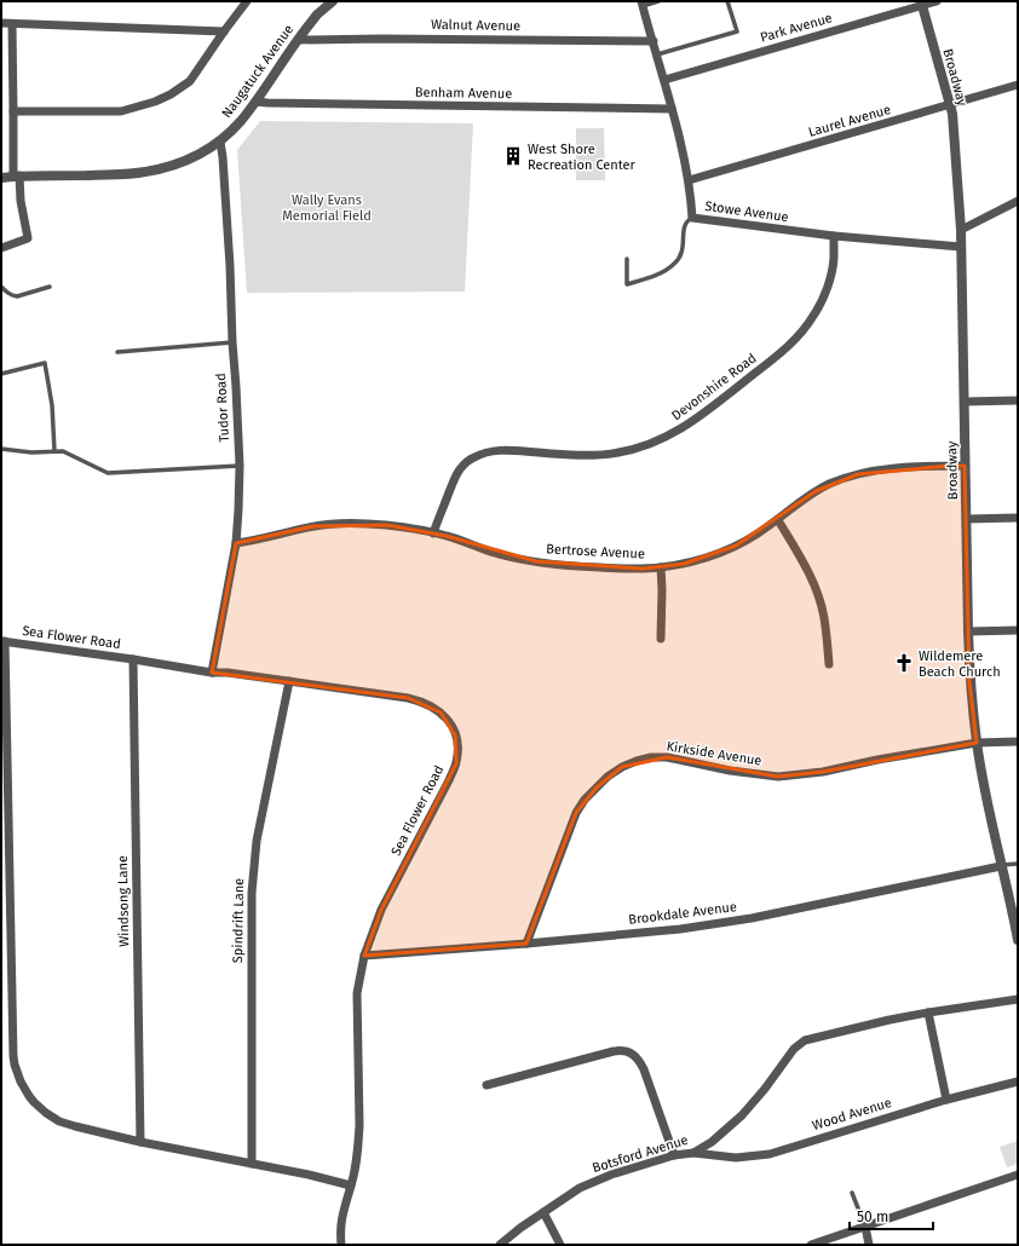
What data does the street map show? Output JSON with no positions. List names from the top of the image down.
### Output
{
  "streets": {
    "street": [
      "Walnut Avenue",
      "Park Avenue",
      "Naugatuck Avenue",
      "Broadway",
      "Benham Avenue",
      "Laurel Avenue",
      "Stowe Avenue",
      "Devonshire Road",
      "Tudor Road",
      "Bertrose Avenue",
      "Sea Flower Road",
      "Kirkside Avenue",
      "Windsong Lane",
      "Brookdale Avenue",
      "Spindrift Lane",
      "Wood Avenue",
      "Botsford Avenue"
    ]
  },
  "crossings": [
    ["Walnut Avenue", "Naugatuck Avenue"],
    ["Walnut Avenue", "Stowe Avenue"],
    ["Park Avenue", "Broadway"],
    ["Park Avenue", "Stowe Avenue"],
    ["Naugatuck Avenue", "Benham Avenue"],
    ["Naugatuck Avenue", "Tudor Road"],
    ["Broadway", "Laurel Avenue"],
    ["Broadway", "Stowe Avenue"],
    ["Broadway", "Bertrose Avenue"],
    ["Broadway", "Kirkside Avenue"],
    ["Broadway", "Brookdale Avenue"],
    ["Benham Avenue", "Stowe Avenue"],
    ["Laurel Avenue", "Stowe Avenue"],
    ["Stowe Avenue", "Devonshire Road"],
    ["Devonshire Road", "Bertrose Avenue"],
    ["Tudor Road", "Bertrose Avenue"],
    ["Tudor Road", "Sea Flower Road"],
    ["Sea Flower Road", "Windsong Lane"],
    ["Sea Flower Road", "Brookdale Avenue"],
    ["Sea Flower Road", "Spindrift Lane"],
    ["Kirkside Avenue", "Brookdale Avenue"],
    ["Wood Avenue", "Botsford Avenue"]
  ],
  "parks": ["Wally Evans Memorial Field"],
  "places": {
    "building": ["West Shore Recreation Center"],
    "church": ["Wildemere Beach Church"]
  },
  "scale_bar": "50 m"
}
